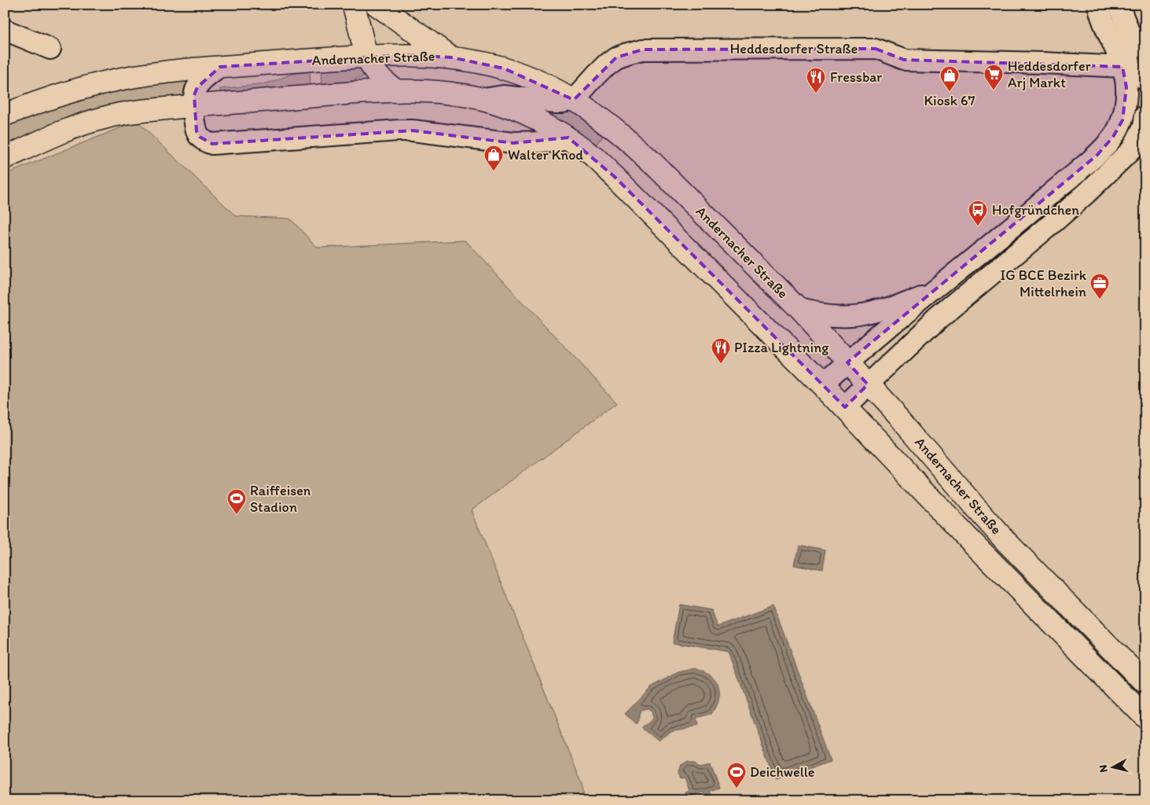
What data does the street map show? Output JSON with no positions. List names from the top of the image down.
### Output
{
  "streets": {
    "street": ["Heddesdorfer Straße", "Andernacher Straße"]
  },
  "crossings": [
    ["Heddesdorfer Straße", "Andernacher Straße"]
  ],
  "places": {
    "supermarket": ["Heddesdorfer Arj Markt"],
    "shop": ["Kiosk 67", "Walter Knod"],
    "restaurant": ["Fressbar", "PIzza Lightning"],
    "bus stop": ["Hofgründchen"],
    "office": ["IG BCE Bezirk Mittelrhein"],
    "sports": ["Raiffeisen Stadion", "Deichwelle"]
  },
  "north": "left"
}
